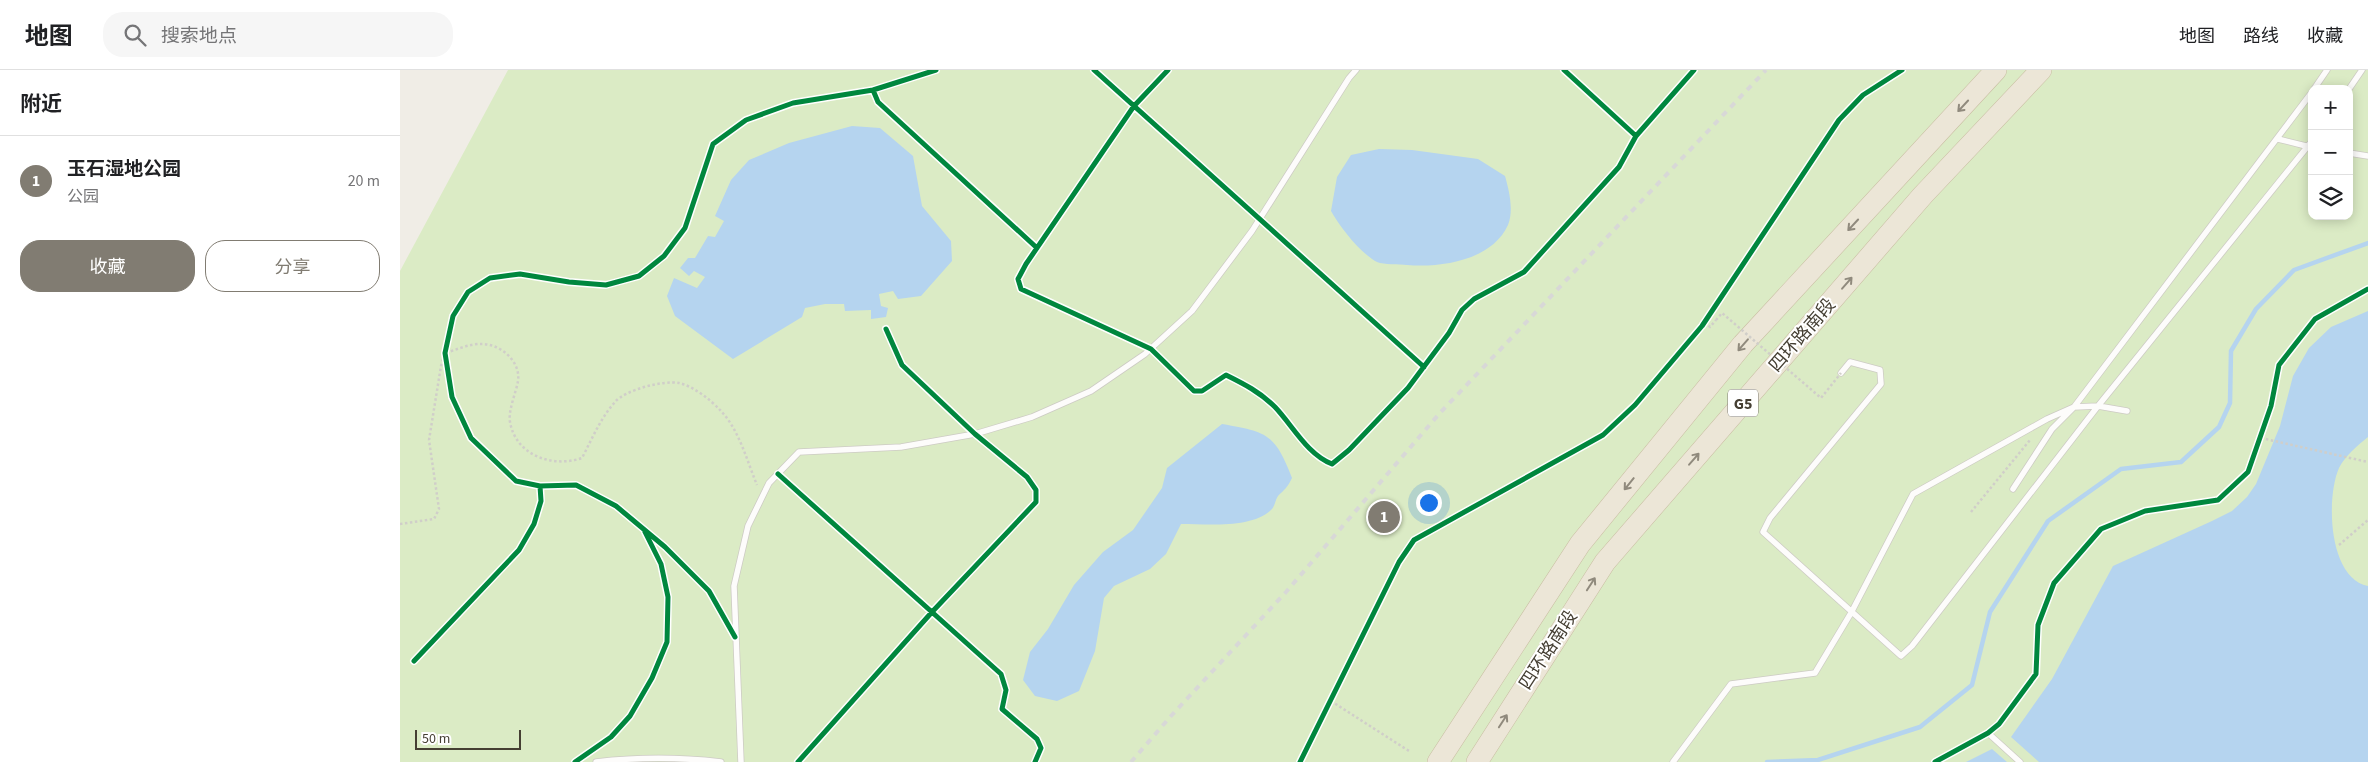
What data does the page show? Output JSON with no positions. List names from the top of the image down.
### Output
{
  "streets": {
    "highway": ["四环路南段", "G5"]
  },
  "scale_bar": "50 m",
  "page": {
    "header": "地图",
    "search": "搜索地点",
    "nav": ["地图", "路线", "收藏"],
    "heading": "附近",
    "map_buttons": ["+", "−"],
    "list": [
      {
        "mark": "1",
        "name": "玉石湿地公园",
        "note": "公园",
        "value": "20 m"
      }
    ],
    "buttons": ["收藏", "分享"],
    "pins": "1",
    "scale": "50 m"
  }
}
